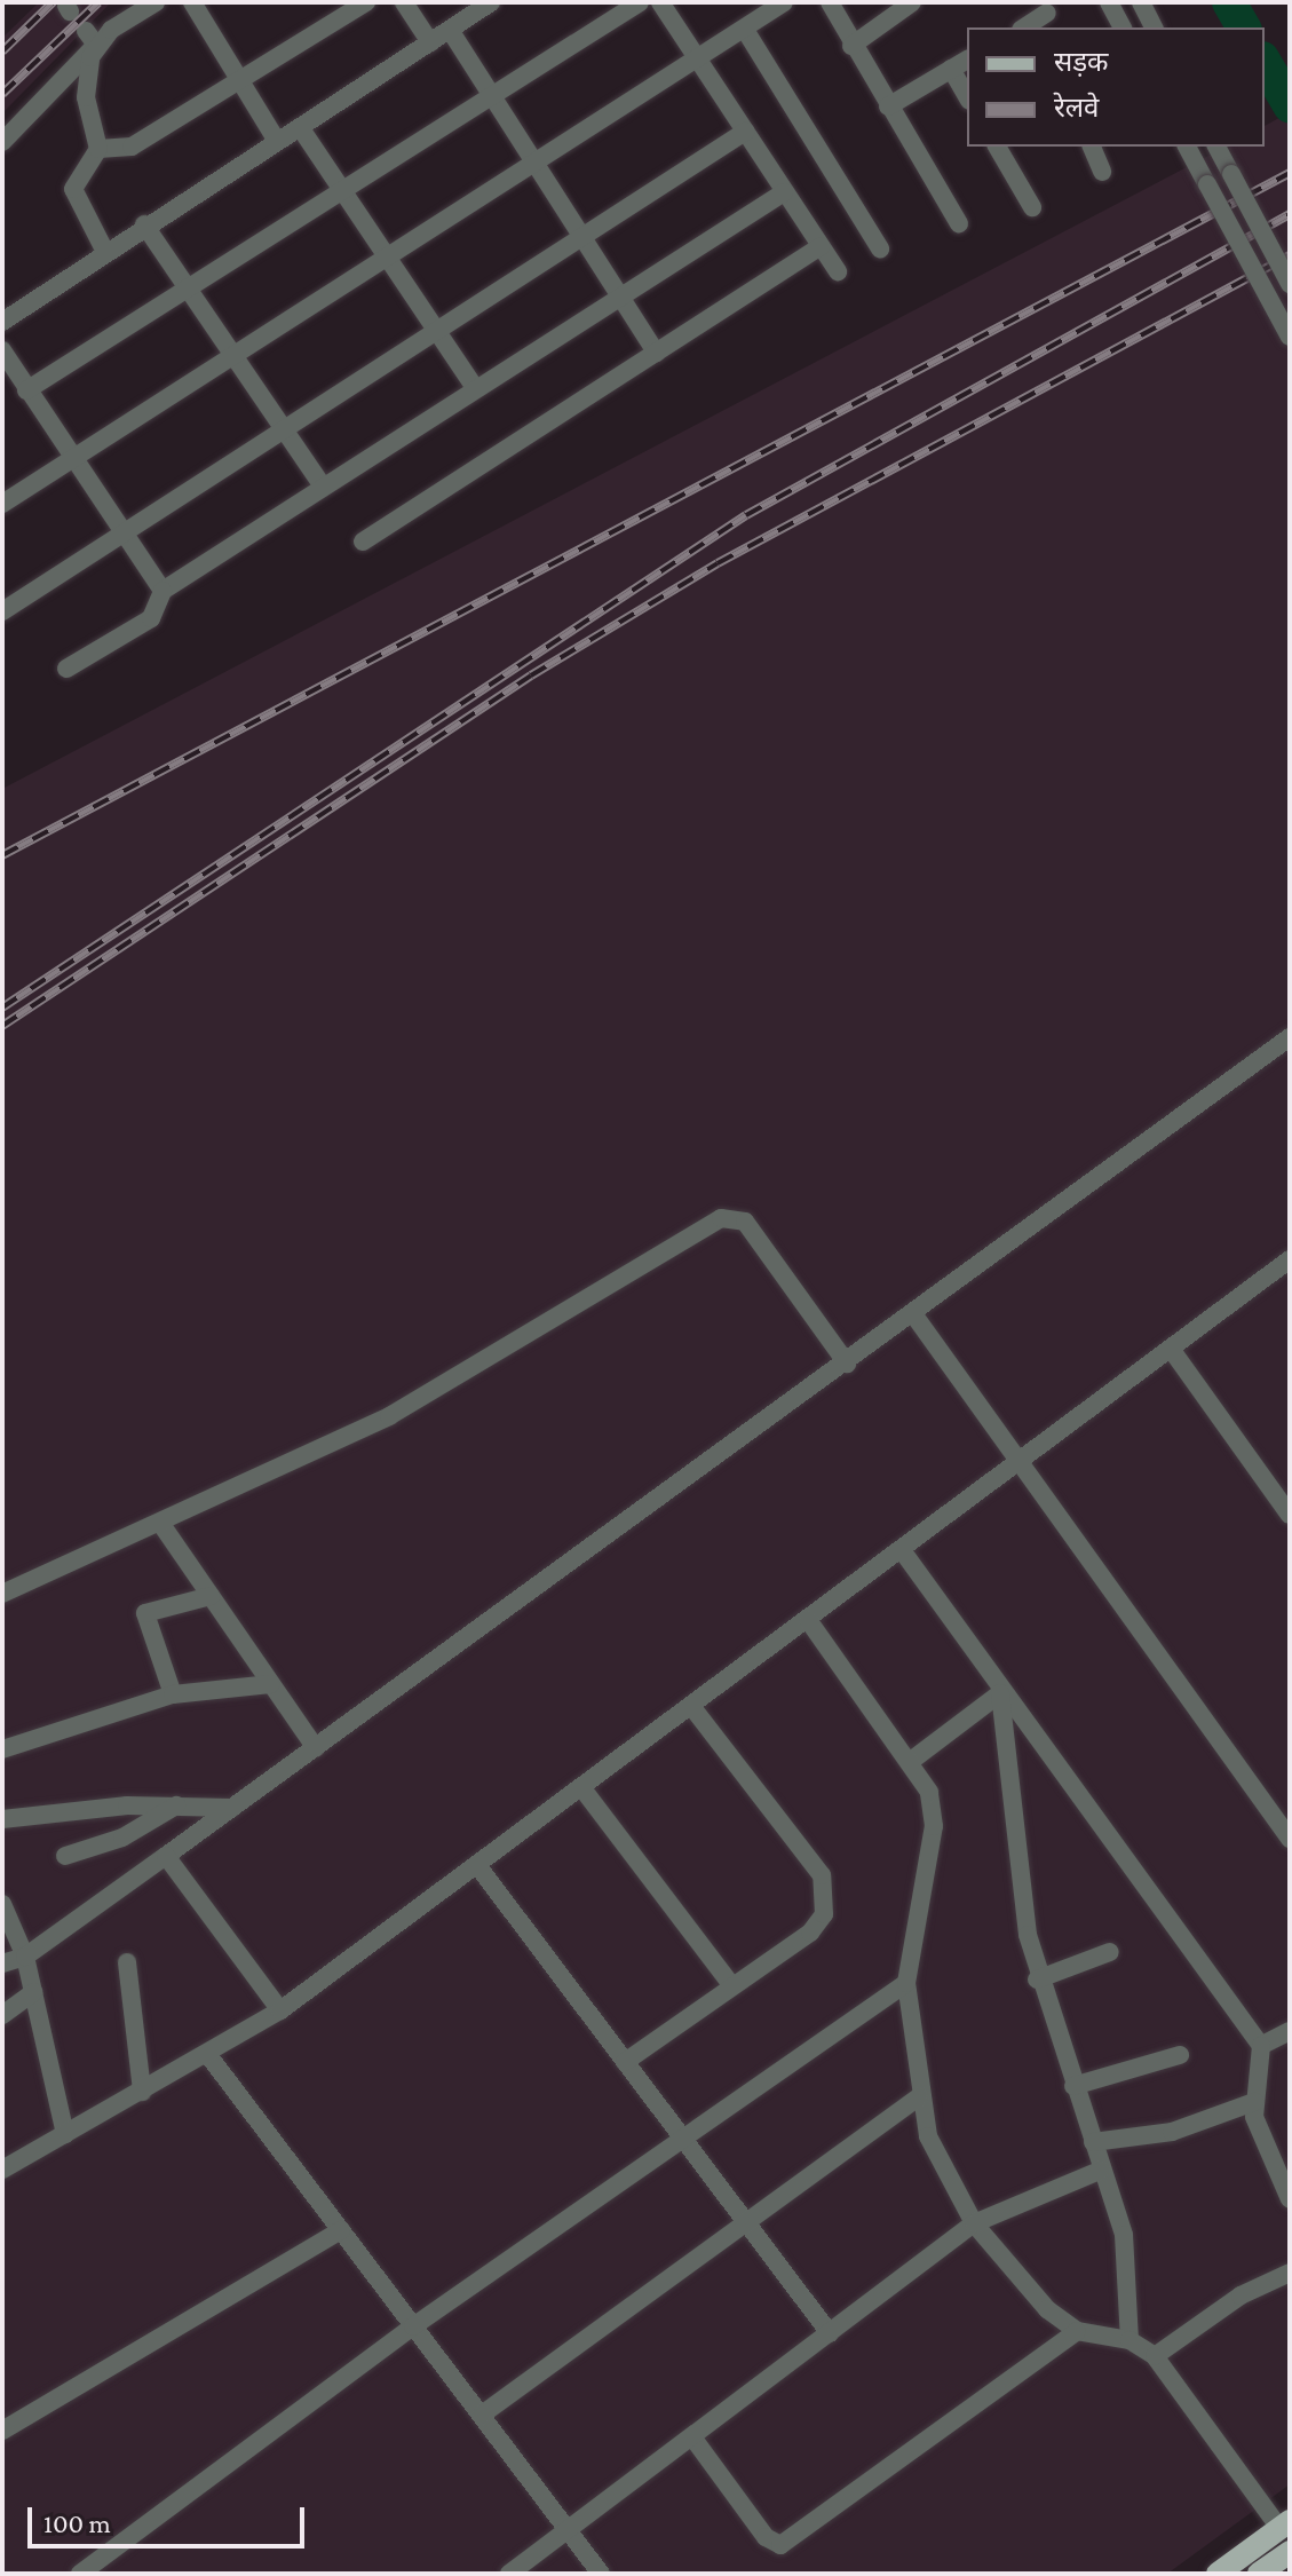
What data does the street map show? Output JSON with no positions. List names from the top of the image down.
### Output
{
  "legend": ["सड़क", "रेलवे"],
  "scale_bar": "100 m"
}
